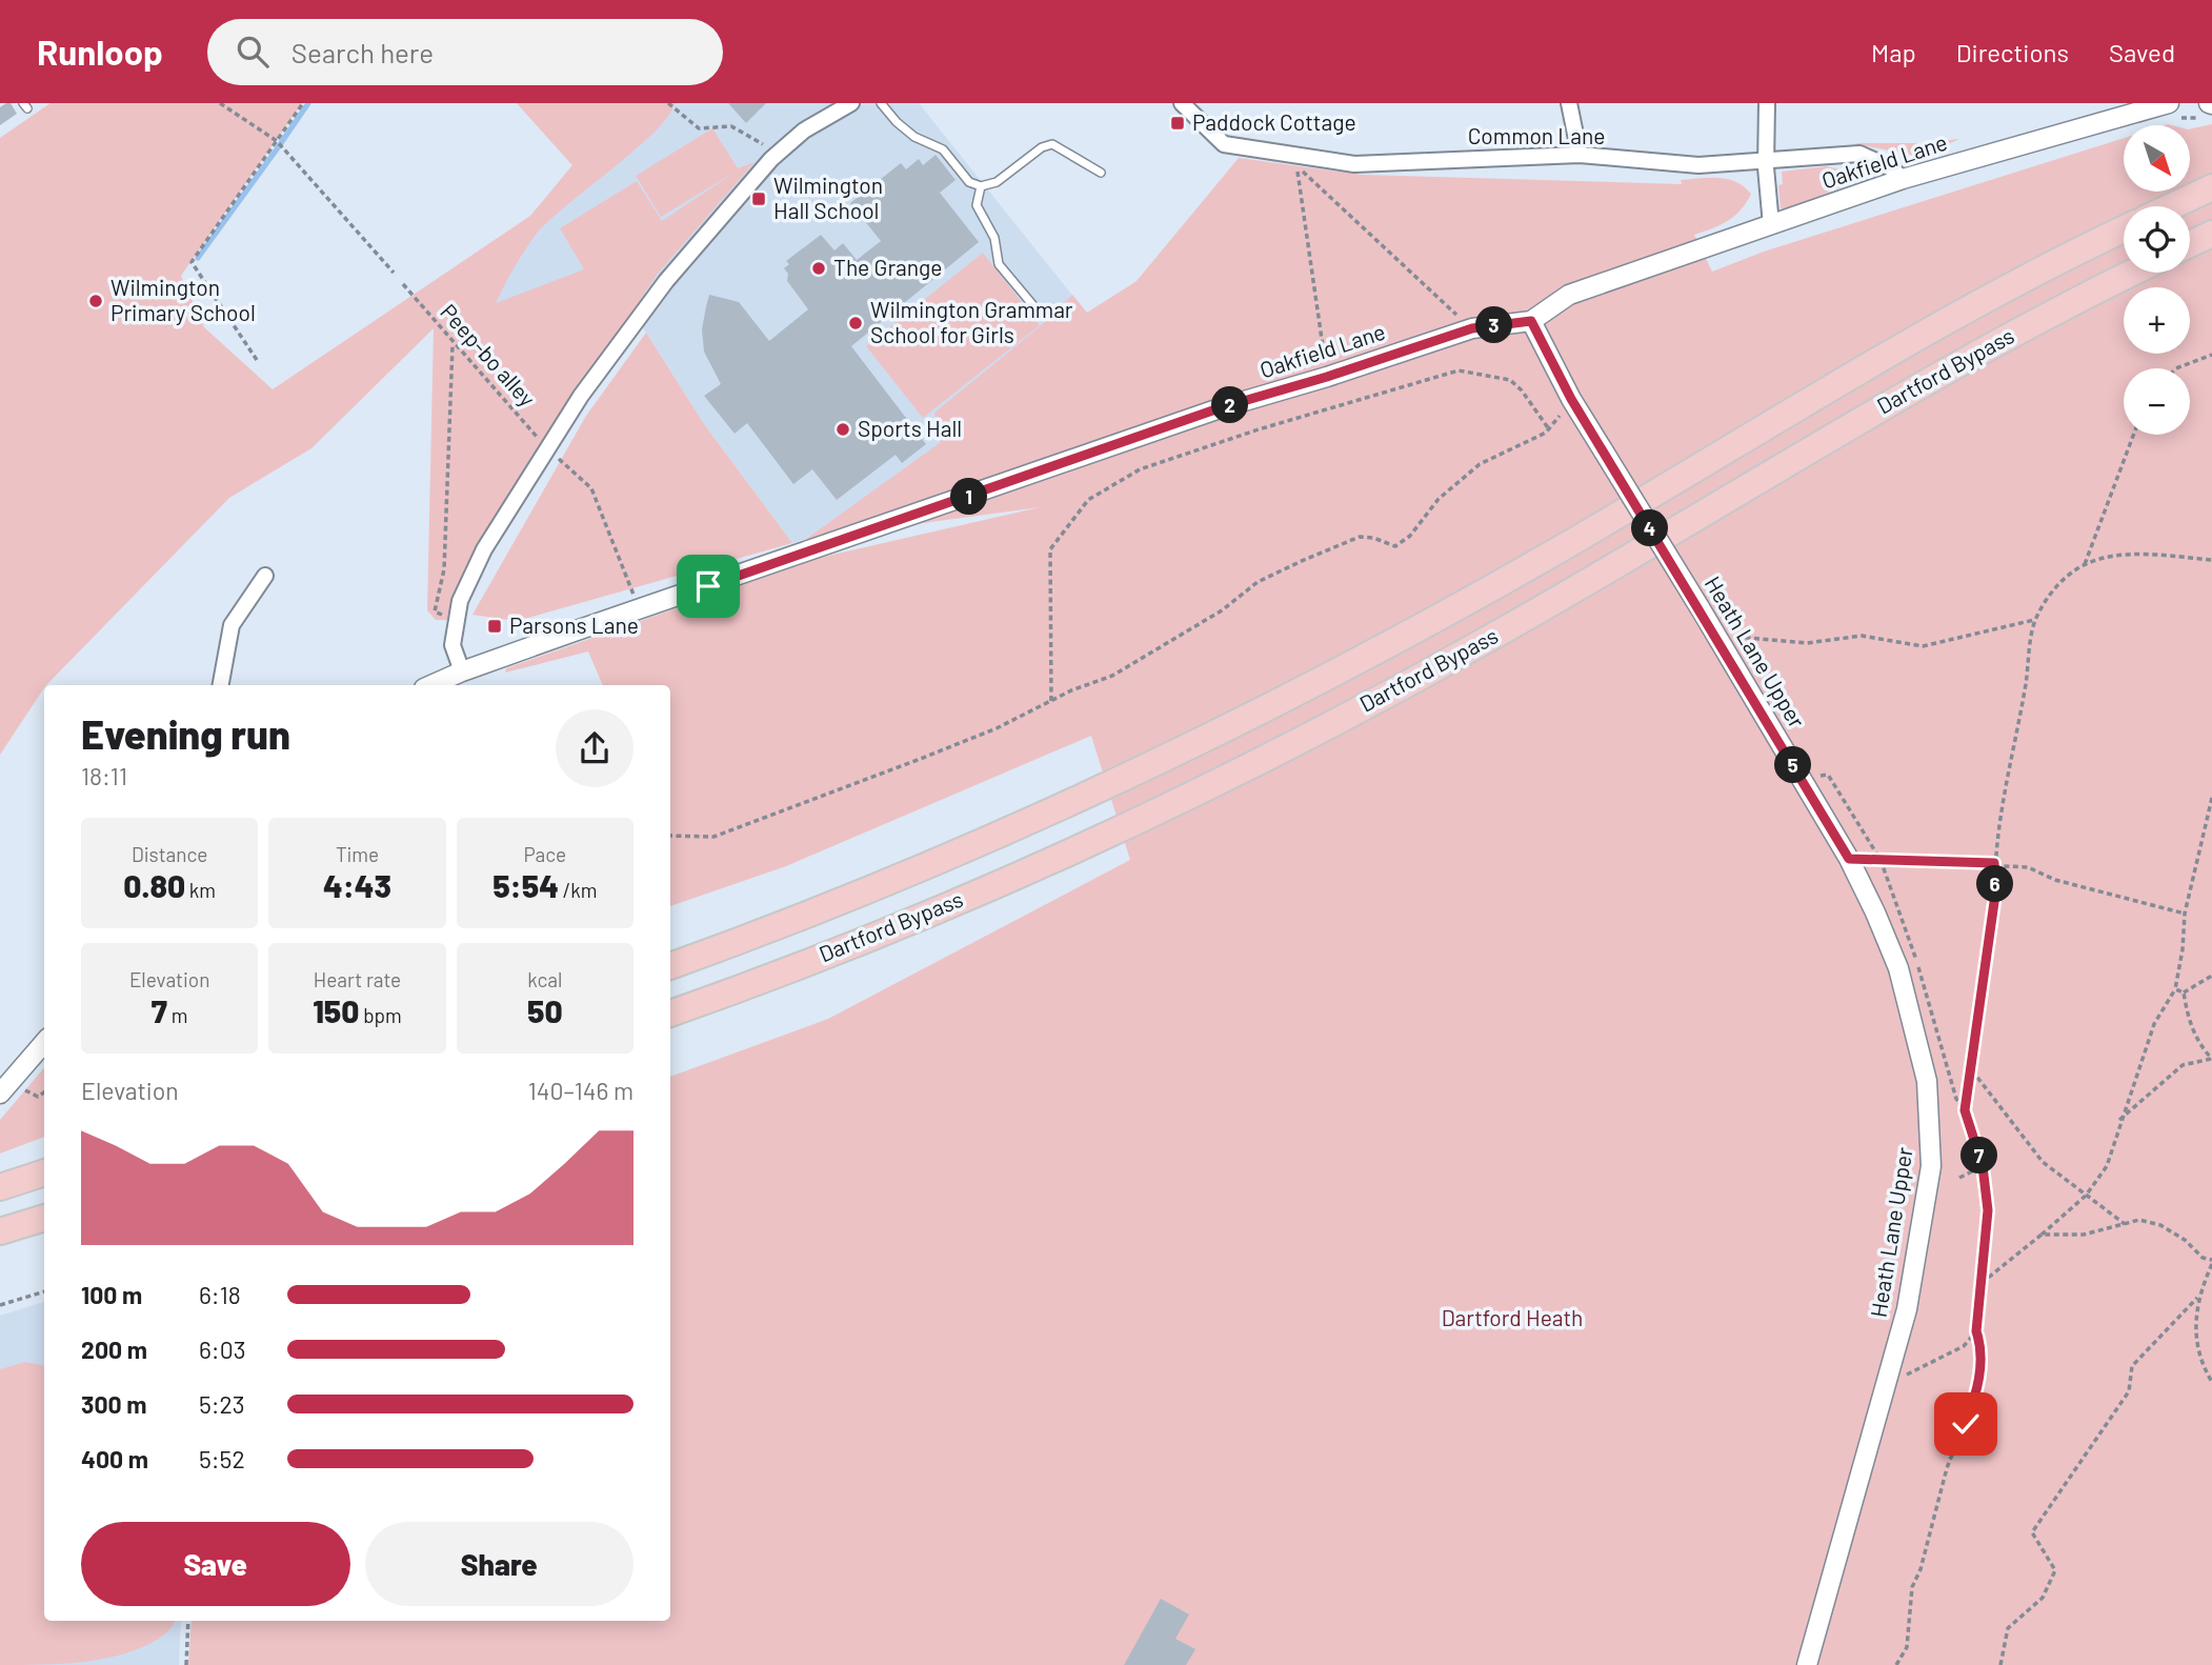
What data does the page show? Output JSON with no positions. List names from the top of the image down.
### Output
{
  "streets": {
    "highway": ["Dartford Bypass"],
    "street": ["Common Lane", "Oakfield Lane", "Heath Lane Upper"],
    "path": ["Peep-bo alley"]
  },
  "crossings": [
    ["Common Lane", "Oakfield Lane"],
    ["Oakfield Lane", "Peep-bo alley"],
    ["Oakfield Lane", "Heath Lane Upper"]
  ],
  "parks": ["Dartford Heath"],
  "places": {
    "transit": ["Paddock Cottage", "Wilmington Hall School", "Parsons Lane"],
    "other": [
      "The Grange",
      "Wilmington Primary School",
      "Wilmington Grammar School for Girls",
      "Sports Hall"
    ]
  },
  "north": "bottom right",
  "page": {
    "header": "Runloop",
    "search": "Search here",
    "nav": ["Map", "Directions", "Saved"],
    "map_buttons": ["+", "−"],
    "pins": [
      "3",
      "2",
      "1",
      "4",
      "5",
      "6",
      "7"
    ],
    "heading": ["Evening run", "18:11"],
    "stats": [
      ["Distance", "0.80 km"],
      ["Time", "4:43"],
      ["Pace", "5:54 /km"],
      ["Elevation", "7 m"],
      ["Heart rate", "150 bpm"],
      ["kcal", "50"]
    ],
    "chart": ["Elevation", "140–146 m"],
    "list": [
      {
        "name": "100 m",
        "note": "6:18"
      },
      {
        "name": "200 m",
        "note": "6:03"
      },
      {
        "name": "300 m",
        "note": "5:23"
      },
      {
        "name": "400 m",
        "note": "5:52"
      }
    ],
    "buttons": ["Save", "Share"]
  }
}
